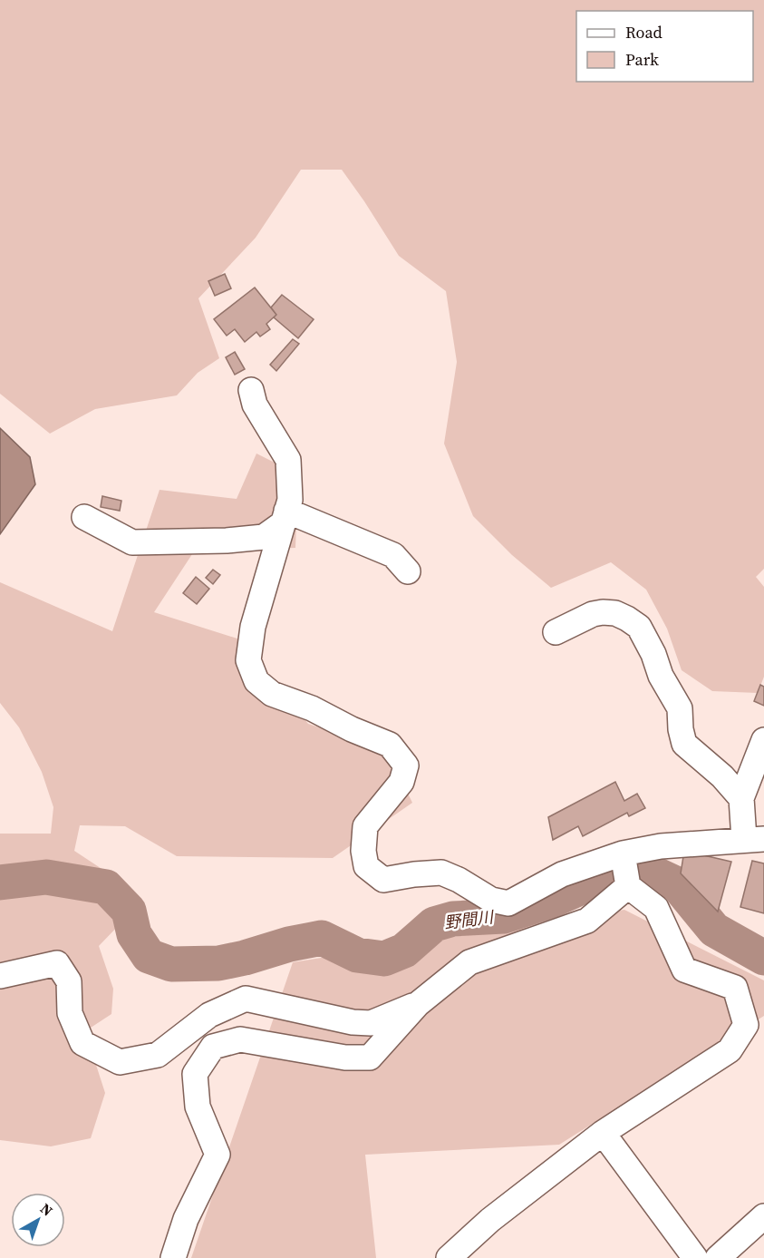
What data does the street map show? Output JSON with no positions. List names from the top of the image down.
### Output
{
  "water": ["野間川"],
  "legend": ["Road", "Park"],
  "north": "top right"
}
